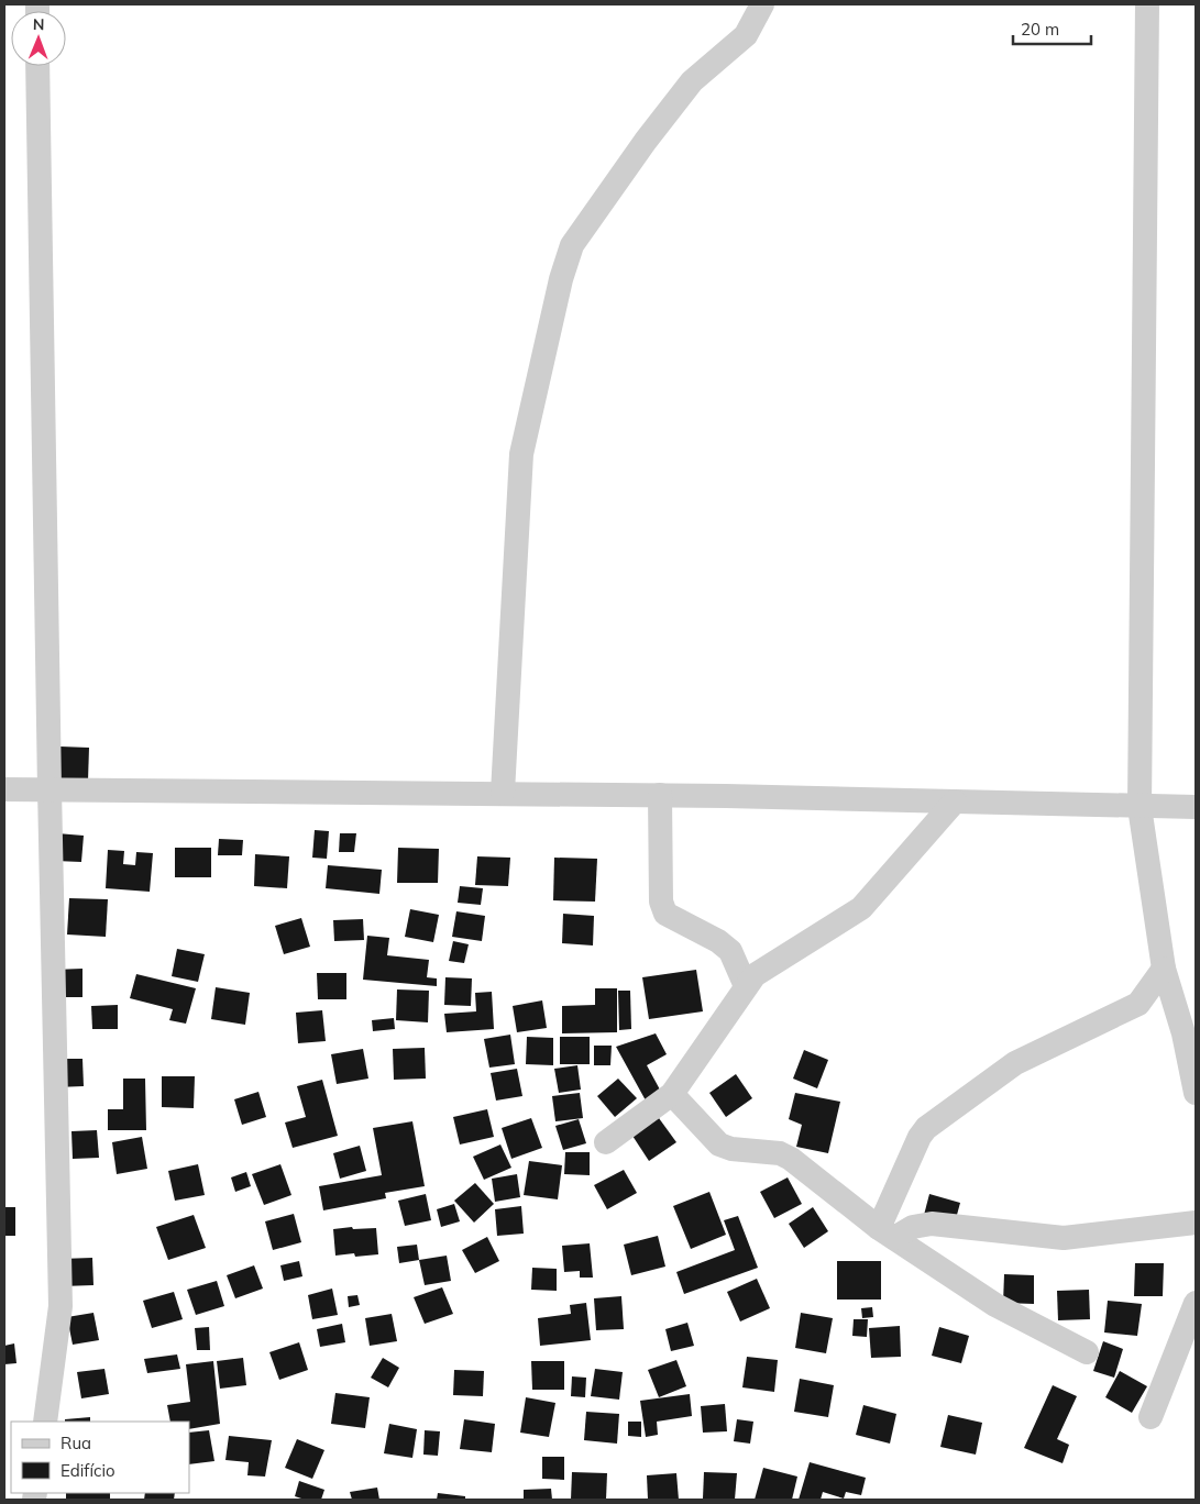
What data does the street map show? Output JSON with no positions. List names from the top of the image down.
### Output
{
  "legend": ["Rua", "Edifício"],
  "scale_bar": "20 m",
  "north": "top"
}
